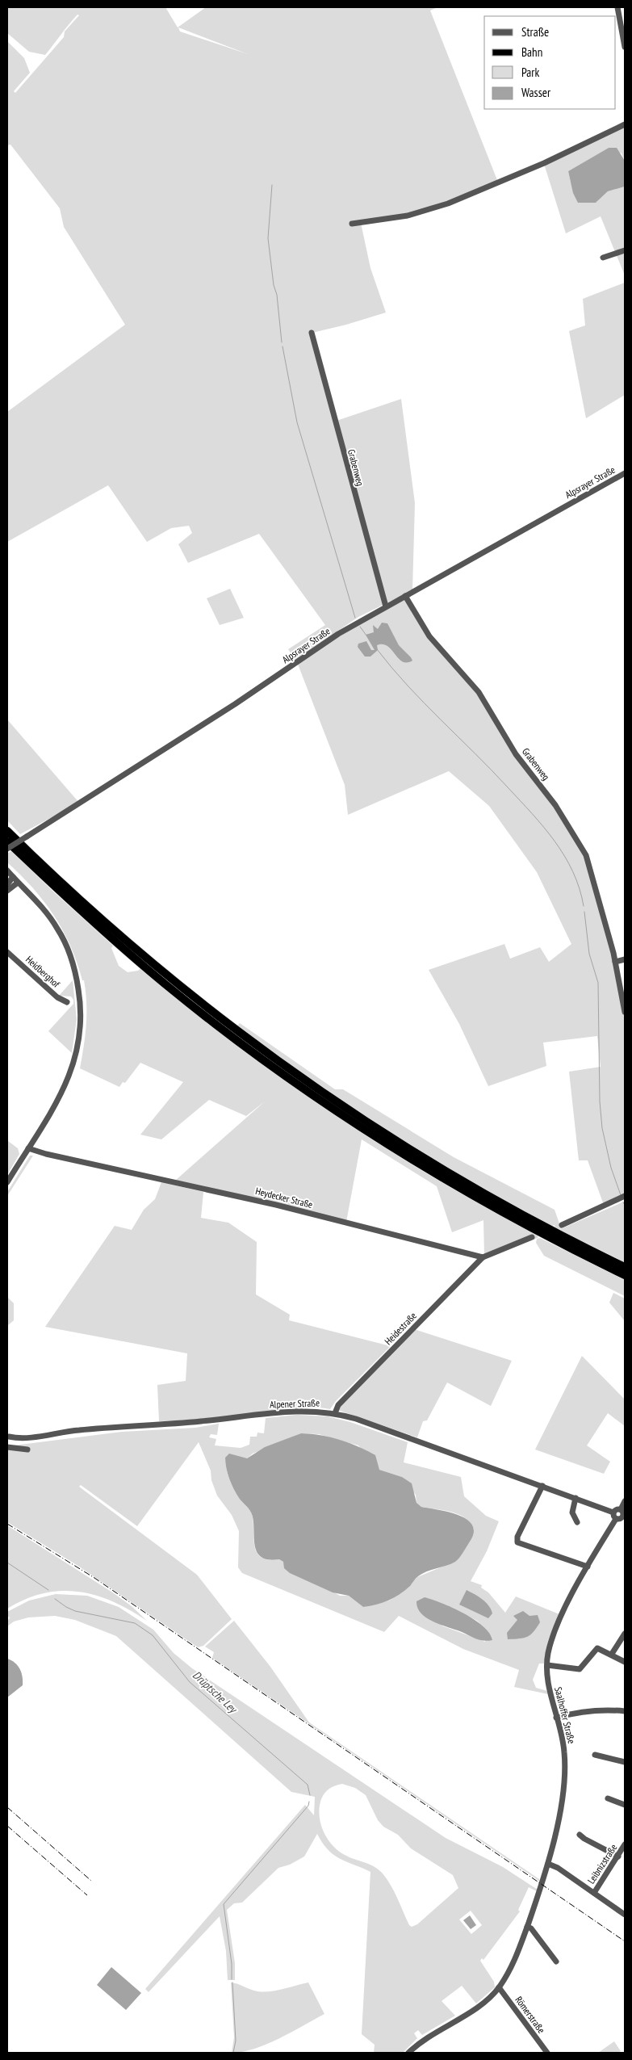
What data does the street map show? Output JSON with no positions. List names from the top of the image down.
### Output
{
  "streets": {
    "street": [
      "Grabenweg",
      "Alpsrayer Straße",
      "Heidberghof",
      "Heydecker Straße",
      "Heidestraße",
      "Alpener Straße",
      "Saalhoffer Straße",
      "Leibnizstraße",
      "Römerstraße"
    ]
  },
  "crossings": [
    ["Grabenweg", "Alpsrayer Straße"],
    ["Heydecker Straße", "Heidestraße"],
    ["Heidestraße", "Alpener Straße"],
    ["Saalhoffer Straße", "Römerstraße"]
  ],
  "water": ["Drüptsche Ley"],
  "legend": [
    "Straße",
    "Bahn",
    "Park",
    "Wasser"
  ]
}
